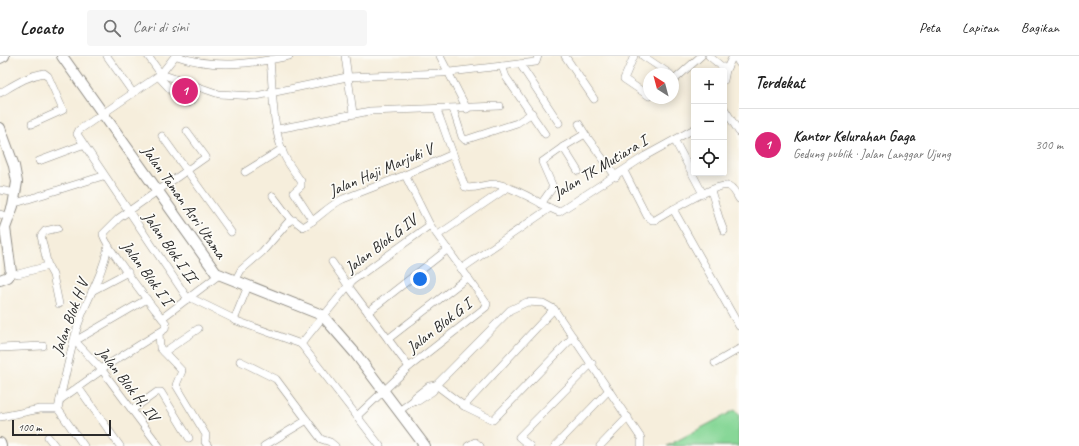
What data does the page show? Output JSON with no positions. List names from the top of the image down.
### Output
{
  "streets": {
    "street": [
      "Jalan TK Mutiara I",
      "Jalan Haji Marjuki V",
      "Jalan Taman Asri Utama",
      "Jalan Blok G IV",
      "Jalan Blok I II",
      "Jalan Blok I I",
      "Jalan Blok H V",
      "Jalan Blok G I",
      "Jalan Blok H. IV"
    ]
  },
  "crossings": [
    ["Jalan Taman Asri Utama", "Jalan Blok G IV"],
    ["Jalan Taman Asri Utama", "Jalan Blok I II"],
    ["Jalan Taman Asri Utama", "Jalan Blok G I"],
    ["Jalan Blok I II", "Jalan Blok H V"],
    ["Jalan Blok I I", "Jalan Blok H V"],
    ["Jalan Blok H V", "Jalan Blok H. IV"]
  ],
  "scale_bar": "100 m",
  "north": "top left",
  "page": {
    "header": "Locato",
    "search": "Cari di sini",
    "nav": ["Peta", "Lapisan", "Bagikan"],
    "heading": "Terdekat",
    "map_buttons": ["+", "−"],
    "pins": "1",
    "list": [
      {
        "mark": "1",
        "name": "Kantor Kelurahan Gaga",
        "note": "Gedung publik · Jalan Langgar Ujung",
        "value": "300 m"
      }
    ],
    "scale": "100 m"
  }
}
